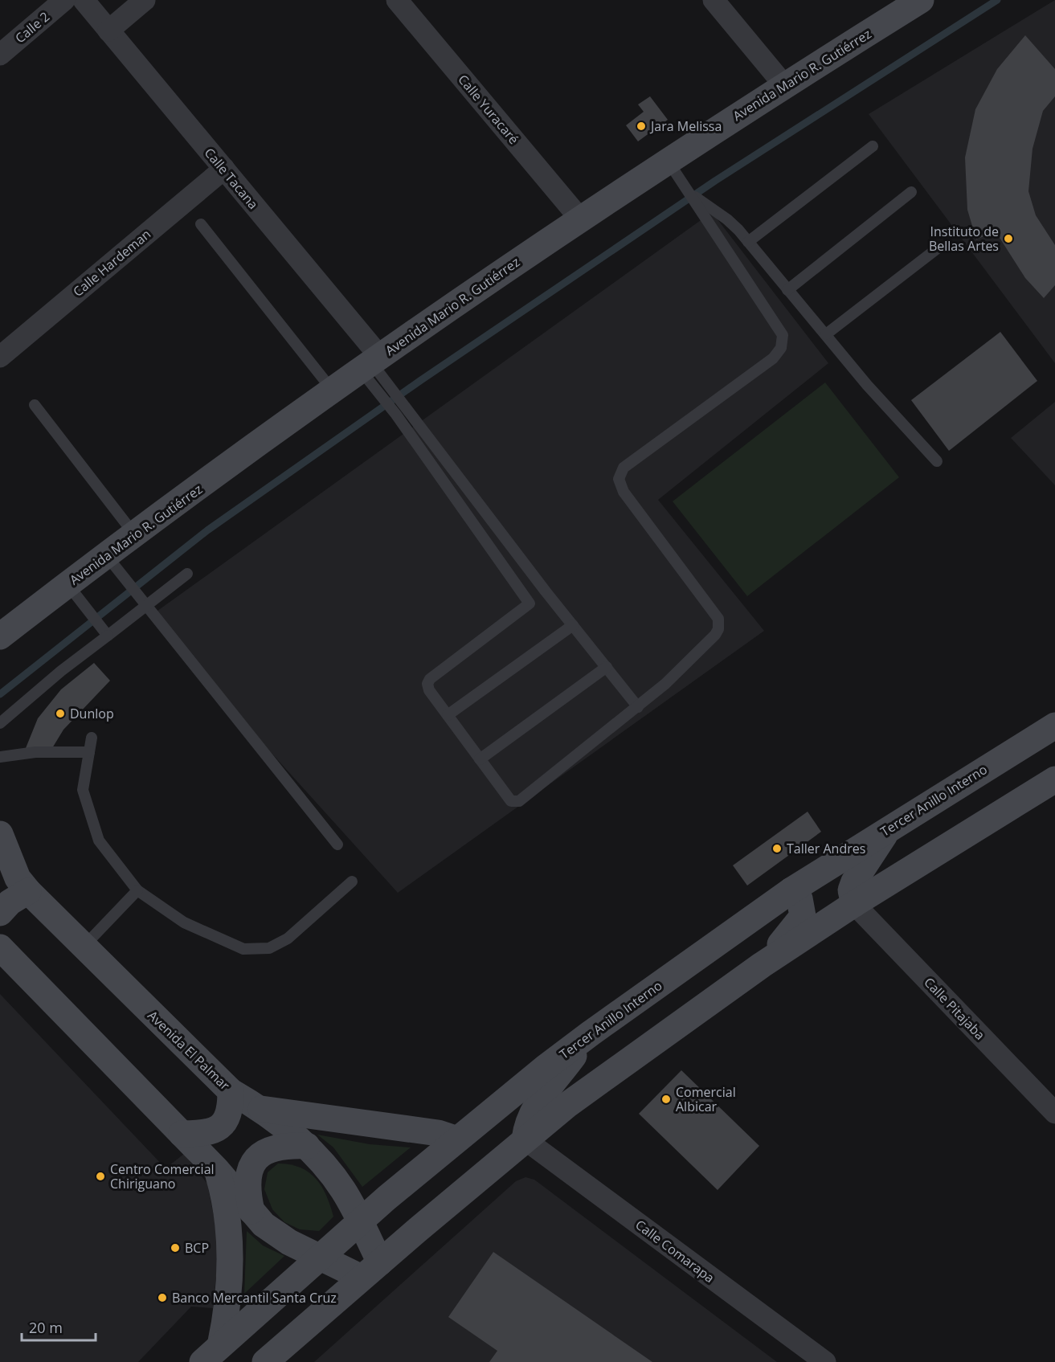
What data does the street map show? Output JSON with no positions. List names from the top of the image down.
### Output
{
  "streets": {
    "main road": ["Avenida Mario R. Gutiérrez", "Tercer Anillo Interno", "Avenida El Palmar"],
    "street": [
      "Calle 2",
      "Calle Yuracaré",
      "Calle Tacana",
      "Calle Hardeman",
      "Calle Pitajaba",
      "Calle Comarapa"
    ]
  },
  "crossings": [
    ["Avenida Mario R. Gutiérrez", "Calle Yuracaré"],
    ["Avenida Mario R. Gutiérrez", "Calle Tacana"],
    ["Calle Tacana", "Calle Hardeman"],
    ["Tercer Anillo Interno", "Avenida El Palmar"]
  ],
  "places": [
    "Jara Melissa",
    "Instituto de Bellas Artes",
    "Dunlop",
    "Taller Andres",
    "Comercial Albicar",
    "Centro Comercial Chiriguano",
    "BCP",
    "Banco Mercantil Santa Cruz"
  ],
  "scale_bar": "20 m"
}
